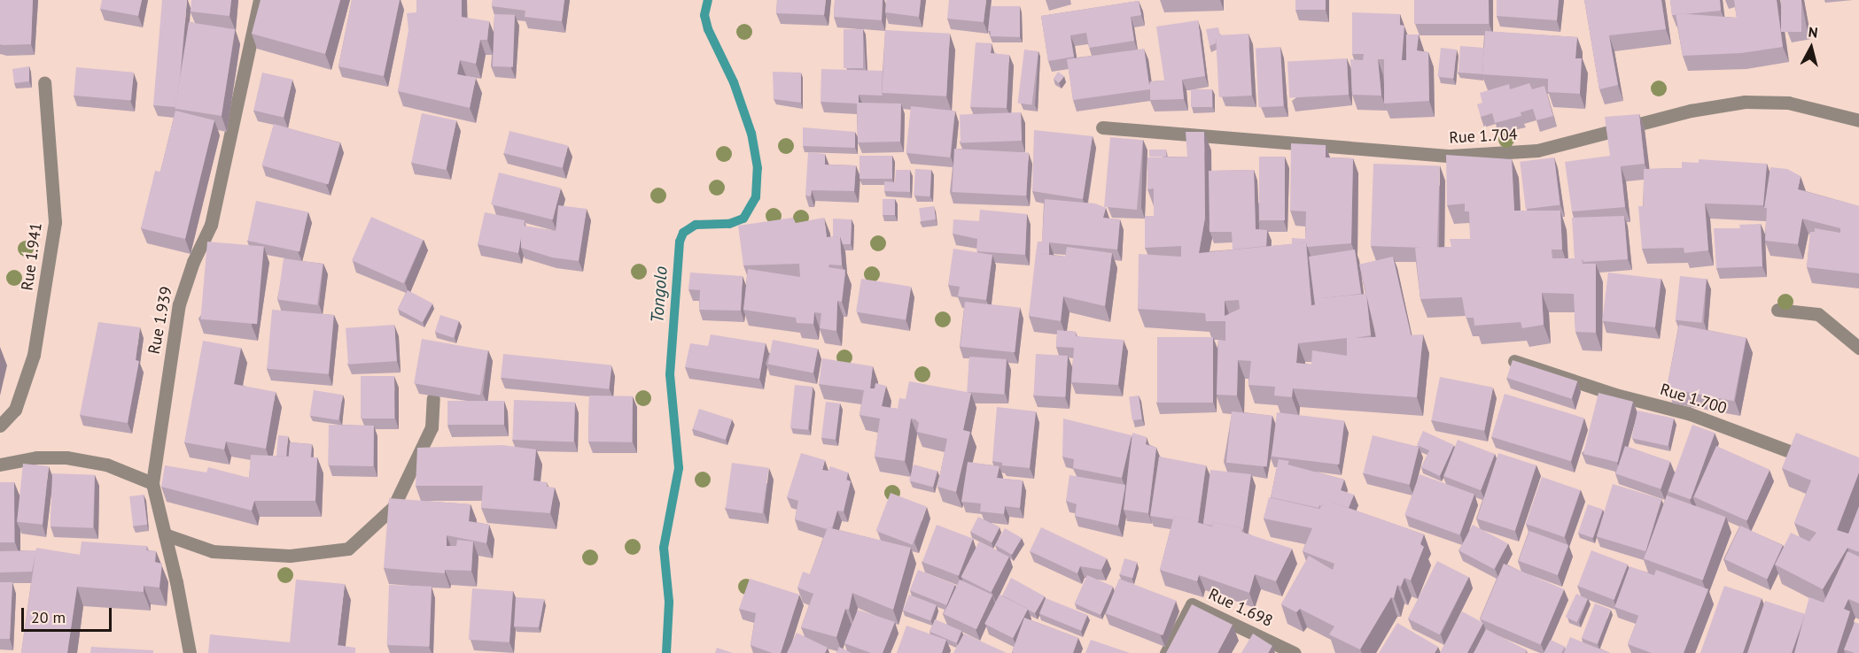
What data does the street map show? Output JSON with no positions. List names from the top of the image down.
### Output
{
  "streets": {
    "street": [
      "Rue 1.704",
      "Rue 1.941",
      "Rue 1.939",
      "Rue 1.700",
      "Rue 1.698"
    ]
  },
  "water": ["Tongolo"],
  "scale_bar": "20 m",
  "north": "top"
}
